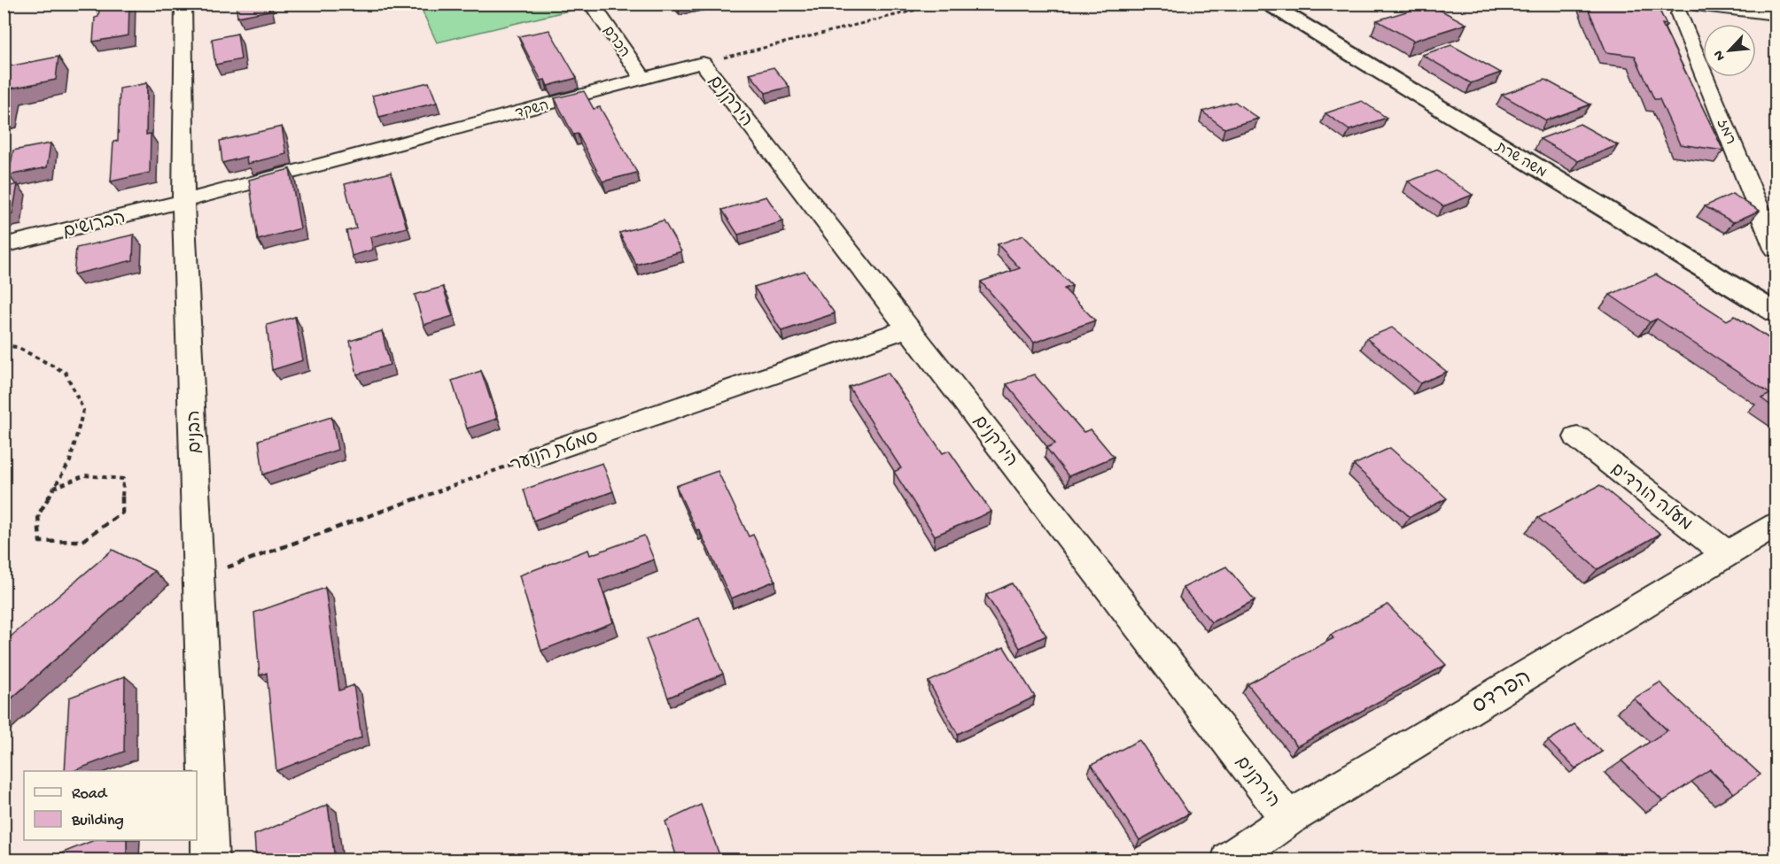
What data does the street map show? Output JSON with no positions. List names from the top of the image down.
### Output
{
  "streets": {
    "street": [
      "הכרם",
      "הירקנים",
      "השקד",
      "רמז",
      "משה שרת",
      "הברושים",
      "הבנים",
      "סמטת הנוער",
      "מעלה הורדים",
      "הפרדס"
    ]
  },
  "crossings": [
    ["הכרם", "השקד"],
    ["הירקנים", "השקד"],
    ["הירקנים", "סמטת הנוער"],
    ["הירקנים", "הפרדס"],
    ["השקד", "הברושים"],
    ["השקד", "הבנים"],
    ["הברושים", "הבנים"],
    ["הבנים", "סמטת הנוער"],
    ["מעלה הורדים", "הפרדס"]
  ],
  "legend": ["Road", "Building"],
  "north": "bottom left"
}
